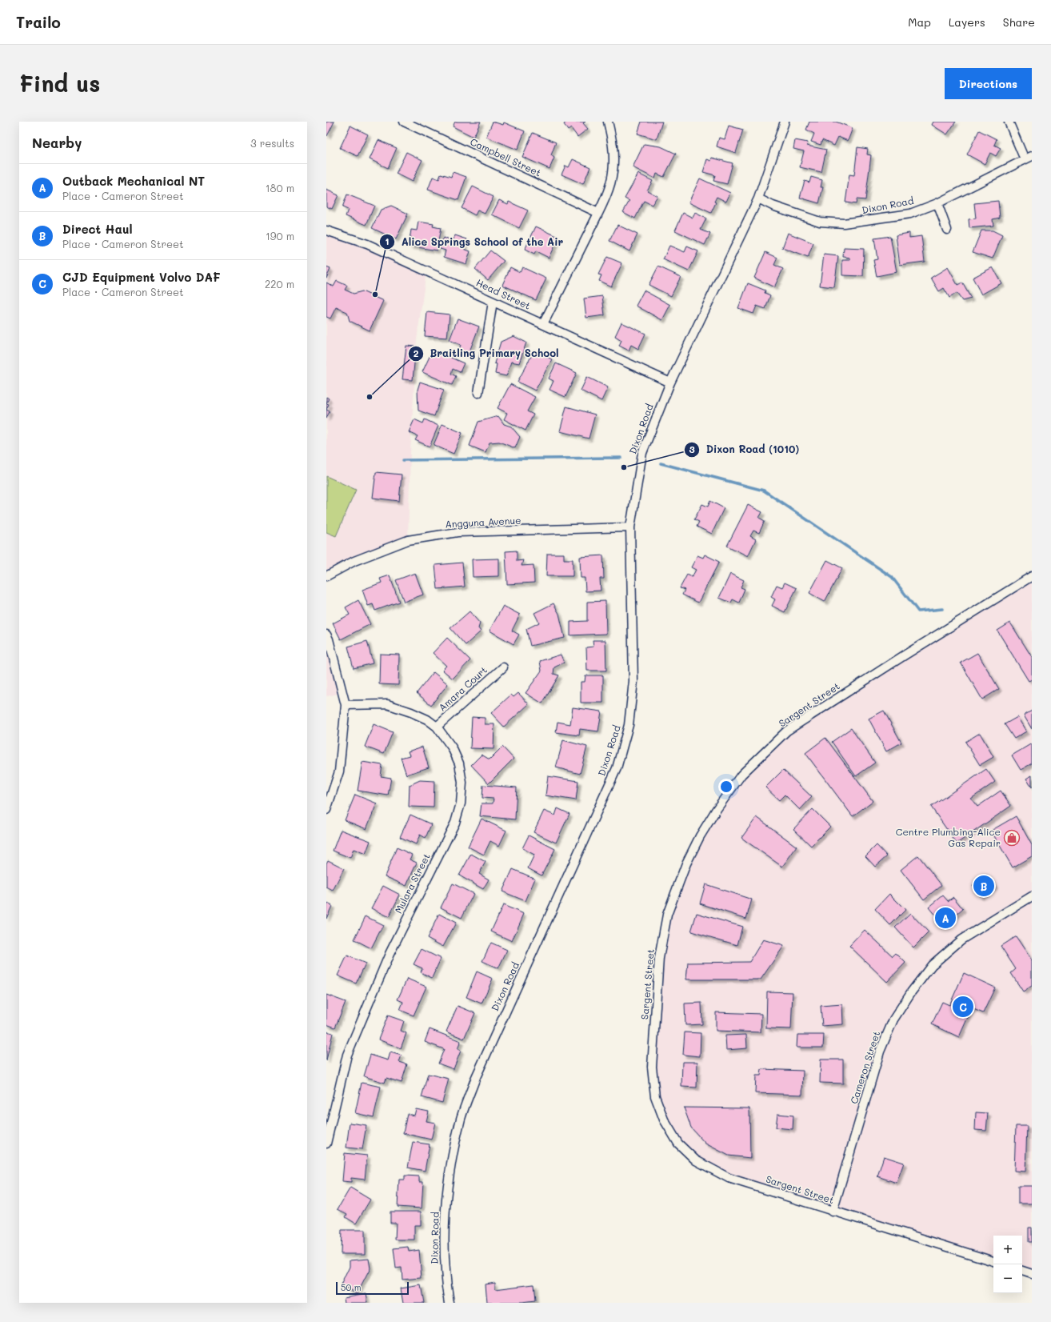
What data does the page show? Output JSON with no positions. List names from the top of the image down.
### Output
{
  "streets": {
    "street": [
      "Campbell Street",
      "Dixon Road",
      "Head Street",
      "Angguna Avenue",
      "Amara Court",
      "Sargent Street",
      "Mulara Street",
      "Cameron Street"
    ]
  },
  "crossings": [
    ["Dixon Road", "Head Street"],
    ["Dixon Road", "Angguna Avenue"],
    ["Amara Court", "Mulara Street"],
    ["Sargent Street", "Cameron Street"]
  ],
  "places": {
    "other": ["Alice Springs School of the Air", "Braitling Primary School", "Dixon Road (1010)"],
    "shop": ["Centre Plumbing-Alice Gas Repair"]
  },
  "scale_bar": "50 m",
  "page": {
    "header": "Trailo",
    "nav": ["Map", "Layers", "Share"],
    "buttons": "Directions",
    "title": "Find us",
    "heading": ["Nearby", "3 results"],
    "list": [
      {
        "mark": "A",
        "name": "Outback Mechanical NT",
        "note": "Place · Cameron Street",
        "value": "180 m"
      },
      {
        "mark": "B",
        "name": "Direct Haul",
        "note": "Place · Cameron Street",
        "value": "190 m"
      },
      {
        "mark": "C",
        "name": "CJD Equipment Volvo DAF",
        "note": "Place · Cameron Street",
        "value": "220 m"
      }
    ],
    "pins": ["B", "A", "C"],
    "map_buttons": ["+", "−"],
    "scale": "50 m"
  }
}
